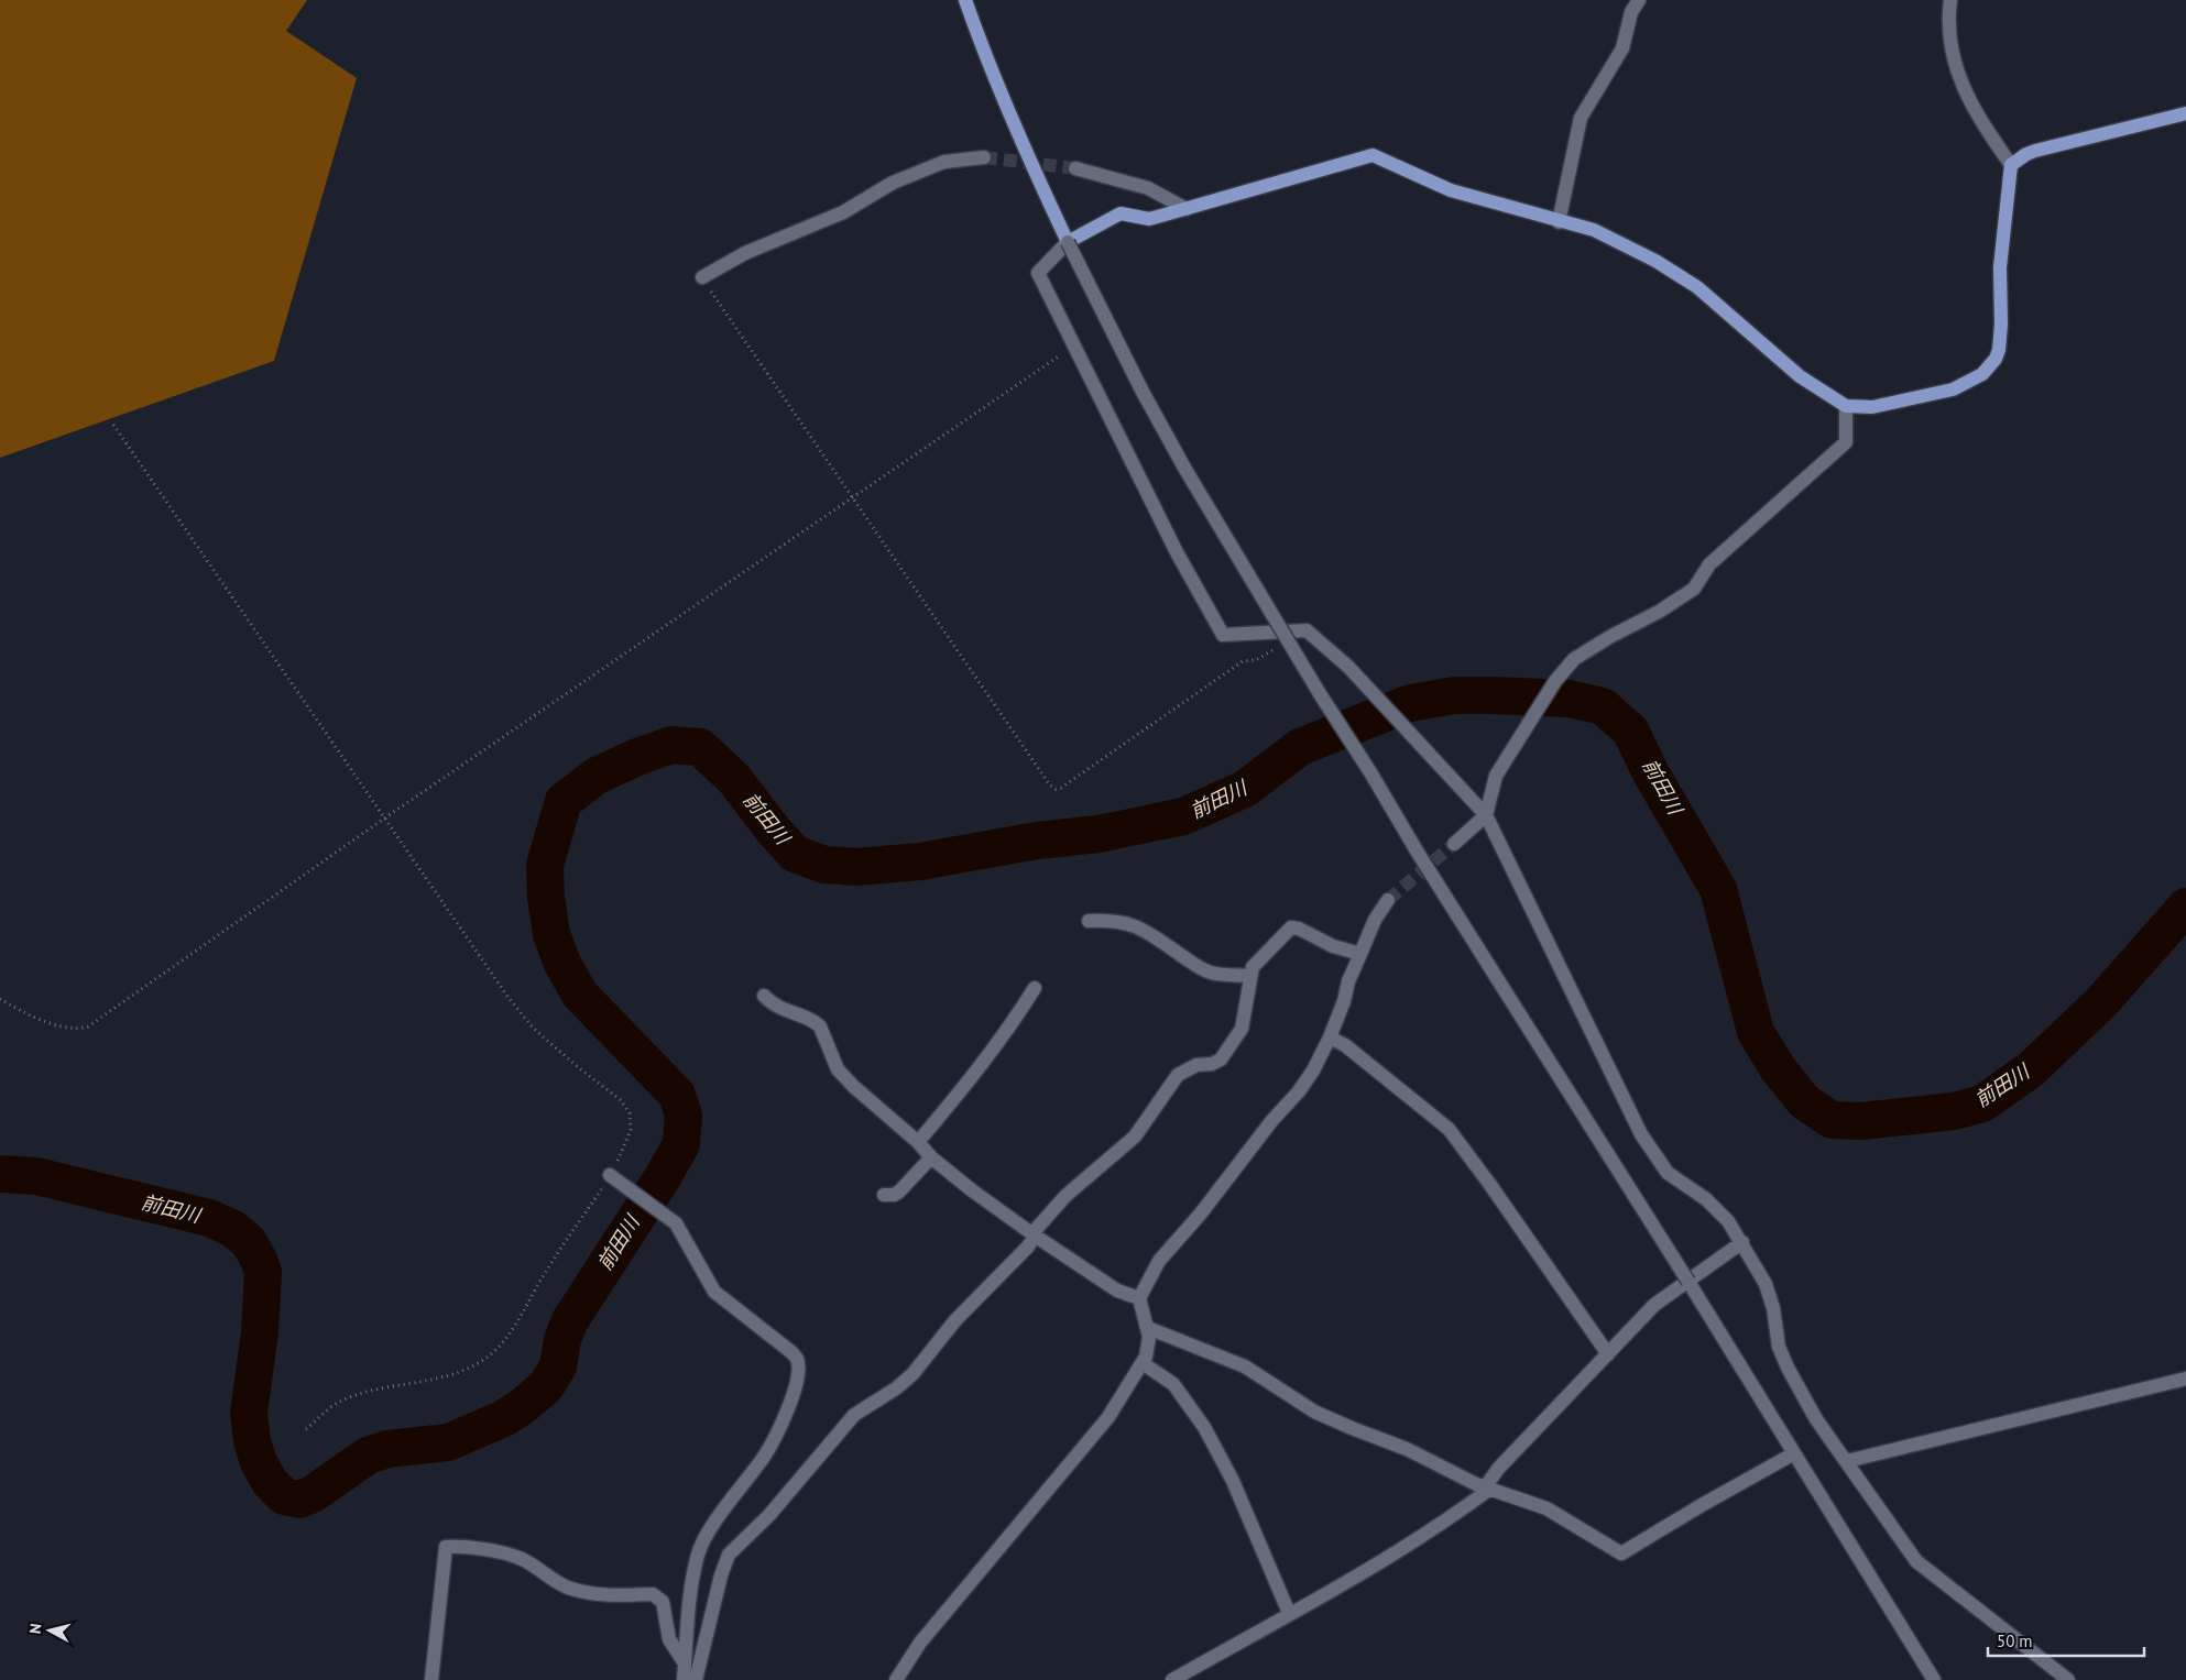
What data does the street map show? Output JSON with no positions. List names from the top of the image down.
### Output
{
  "water": ["前田川"],
  "scale_bar": "50 m",
  "north": "left"
}
